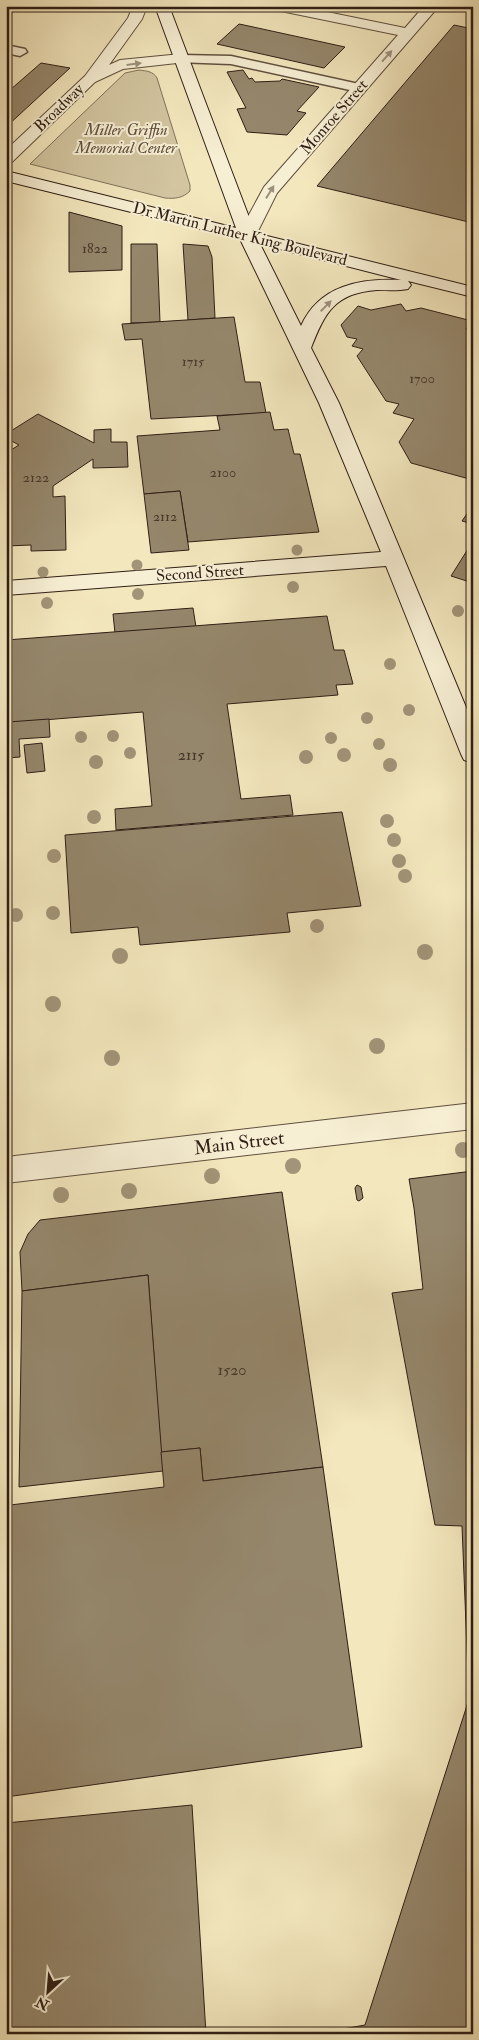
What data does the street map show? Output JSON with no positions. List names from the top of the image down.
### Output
{
  "streets": {
    "street": [
      "Broadway",
      "Monroe Street",
      "Dr Martin Luther King Boulevard",
      "Second Street",
      "Main Street"
    ]
  },
  "crossings": [
    ["Monroe Street", "Dr Martin Luther King Boulevard"]
  ],
  "one_way": ["Monroe Street"],
  "parks": ["Miller Griffin Memorial Center"],
  "house_numbers": [
    "1822",
    "1715",
    "1700",
    "2100",
    "2122",
    "2112",
    "2115",
    "1520"
  ],
  "north": "bottom left"
}
